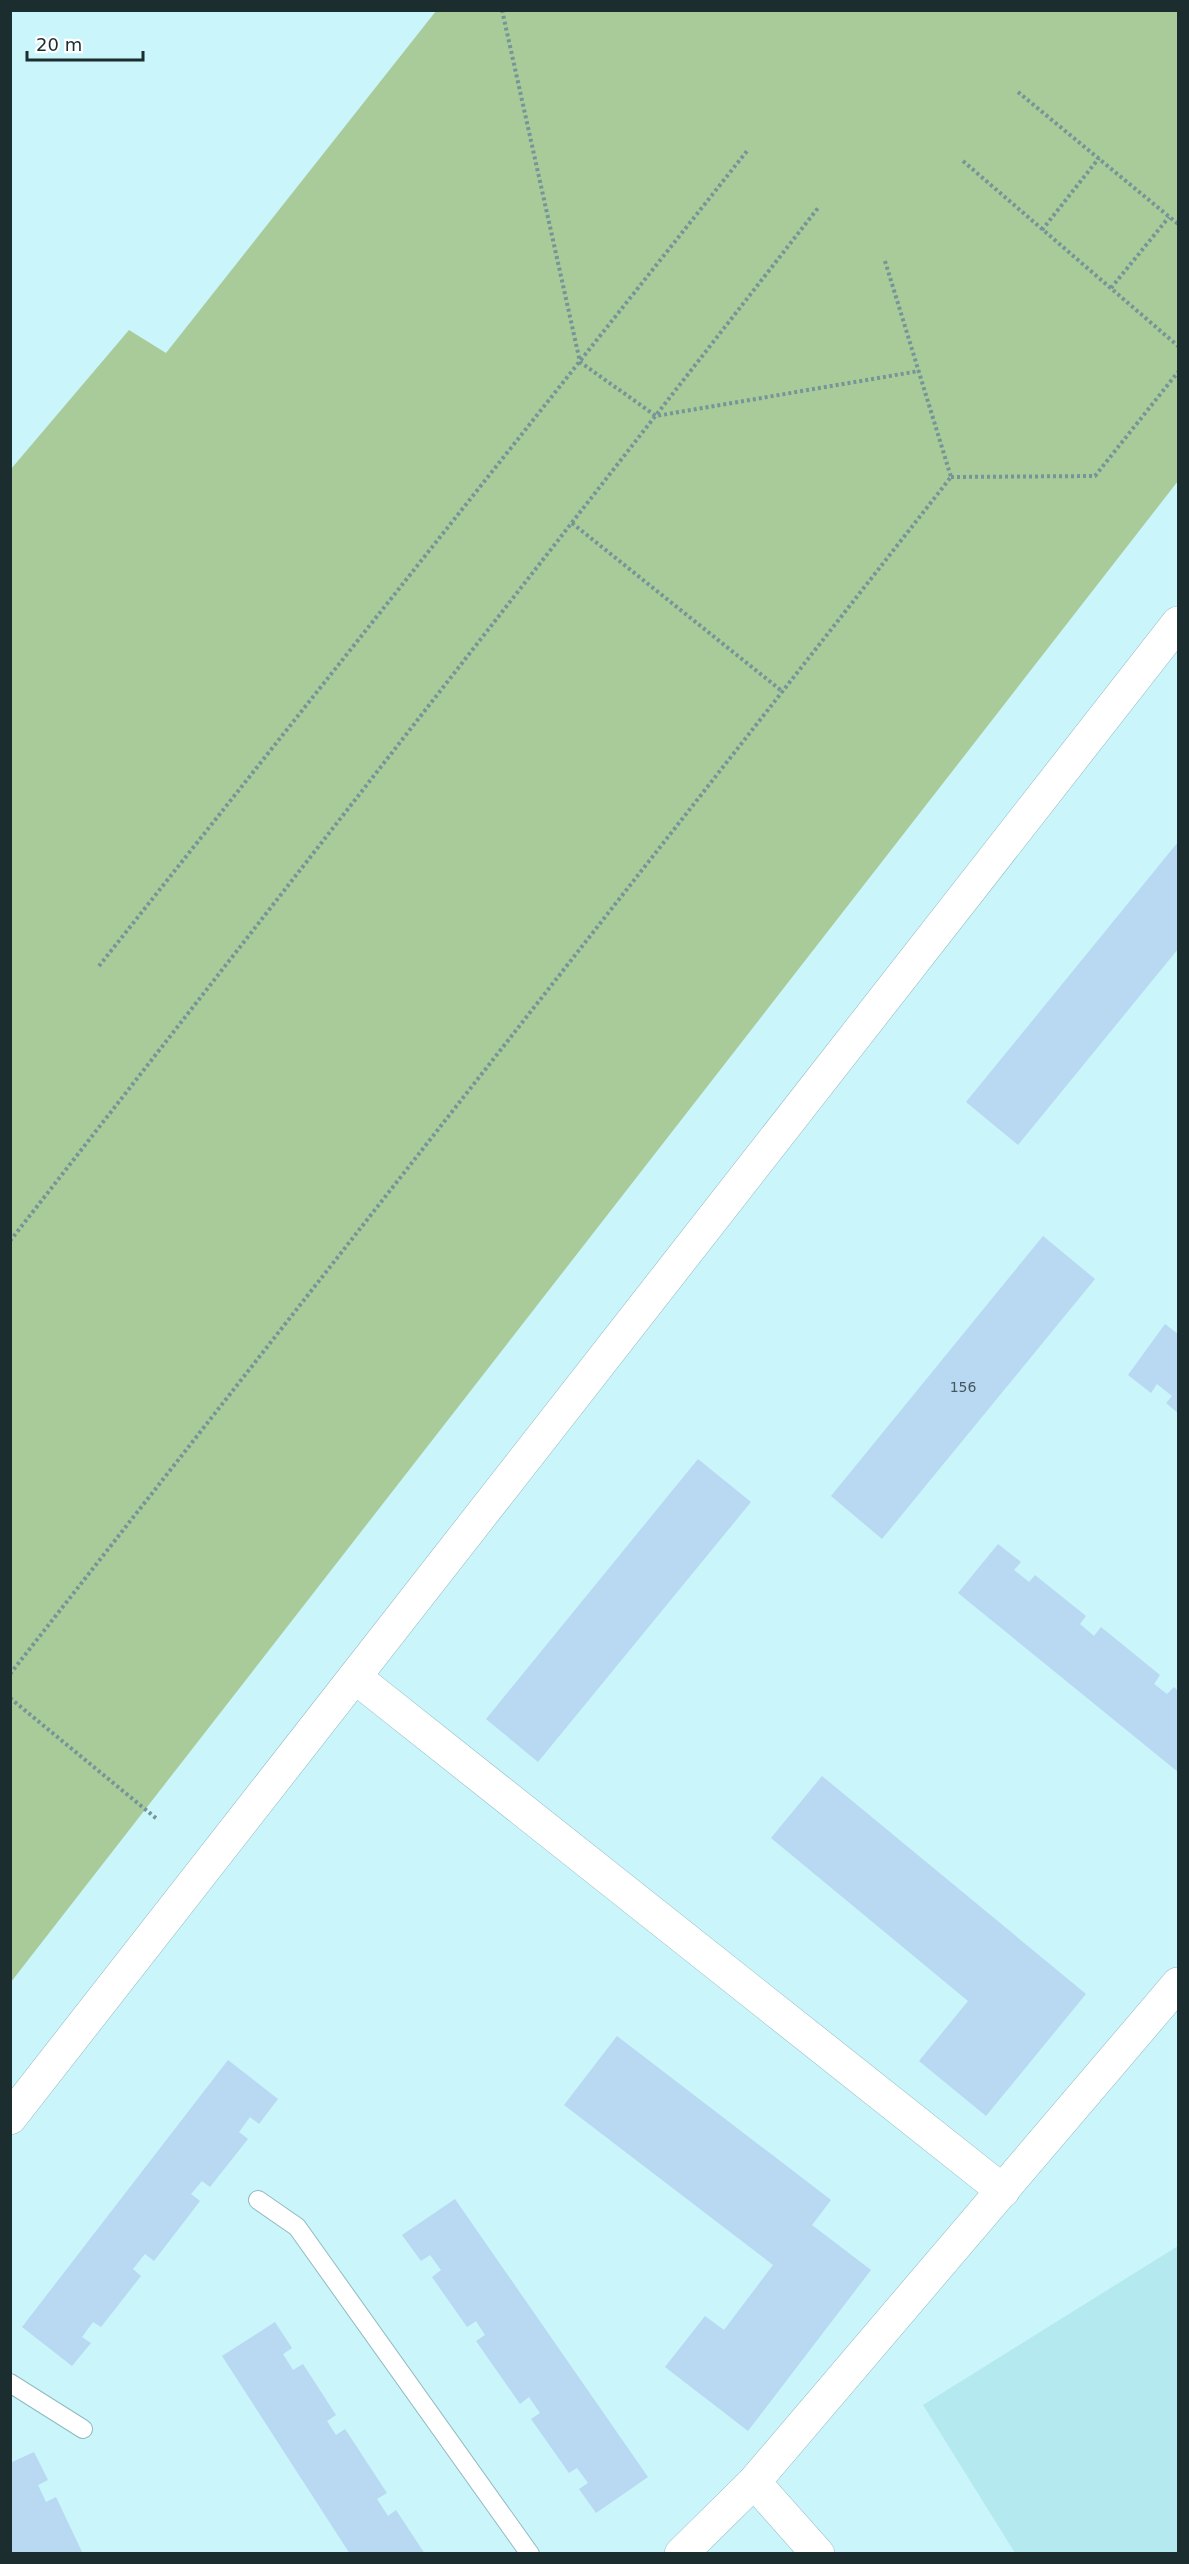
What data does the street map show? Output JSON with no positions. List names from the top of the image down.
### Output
{
  "house_numbers": ["156"],
  "scale_bar": "20 m"
}
